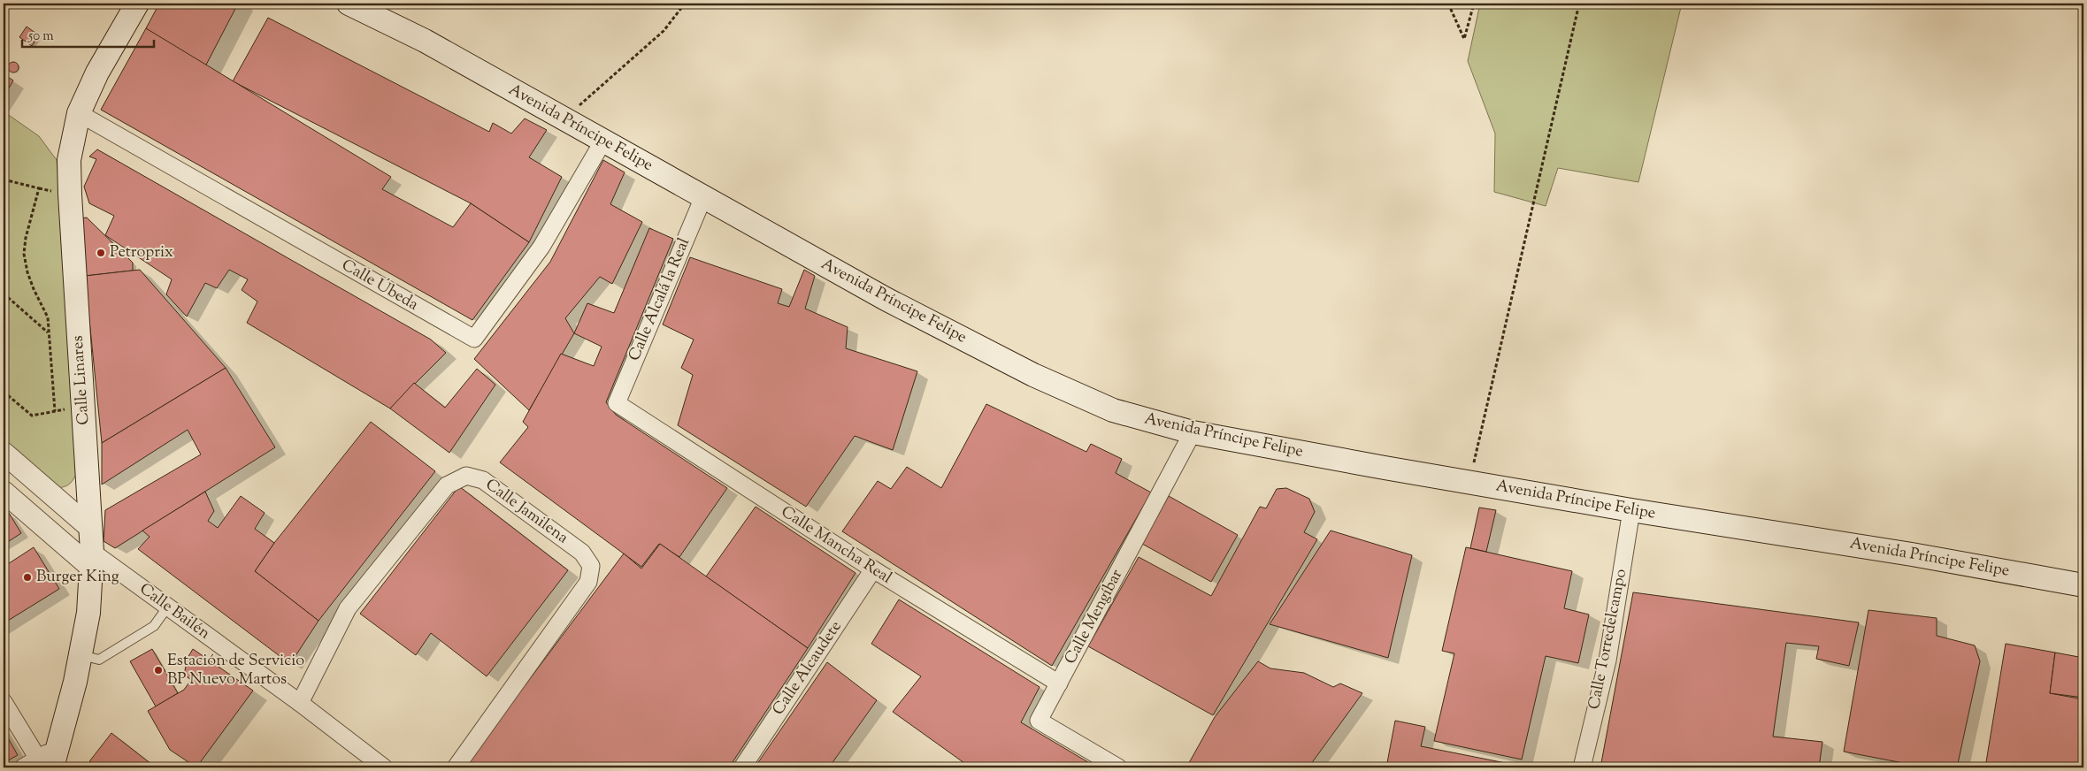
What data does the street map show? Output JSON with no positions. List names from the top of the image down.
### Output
{
  "streets": {
    "main road": ["Avenida Príncipe Felipe", "Calle Linares"],
    "street": [
      "Calle Úbeda",
      "Calle Alcalá la Real",
      "Calle Jamilena",
      "Calle Mancha Real",
      "Calle Bailén",
      "Calle Mengíbar",
      "Calle Torredelcampo",
      "Calle Alcaudete"
    ]
  },
  "crossings": [
    ["Avenida Príncipe Felipe", "Calle Úbeda"],
    ["Avenida Príncipe Felipe", "Calle Alcalá la Real"],
    ["Avenida Príncipe Felipe", "Calle Mengíbar"],
    ["Avenida Príncipe Felipe", "Calle Torredelcampo"],
    ["Calle Úbeda", "Calle Linares"],
    ["Calle Alcalá la Real", "Calle Mancha Real"],
    ["Calle Linares", "Calle Bailén"],
    ["Calle Jamilena", "Calle Bailén"],
    ["Calle Mancha Real", "Calle Mengíbar"],
    ["Calle Mancha Real", "Calle Alcaudete"]
  ],
  "places": ["Petroprix", "Burger King", "Estación de Servicio BP Nuevo Martos"],
  "scale_bar": "50 m"
}
